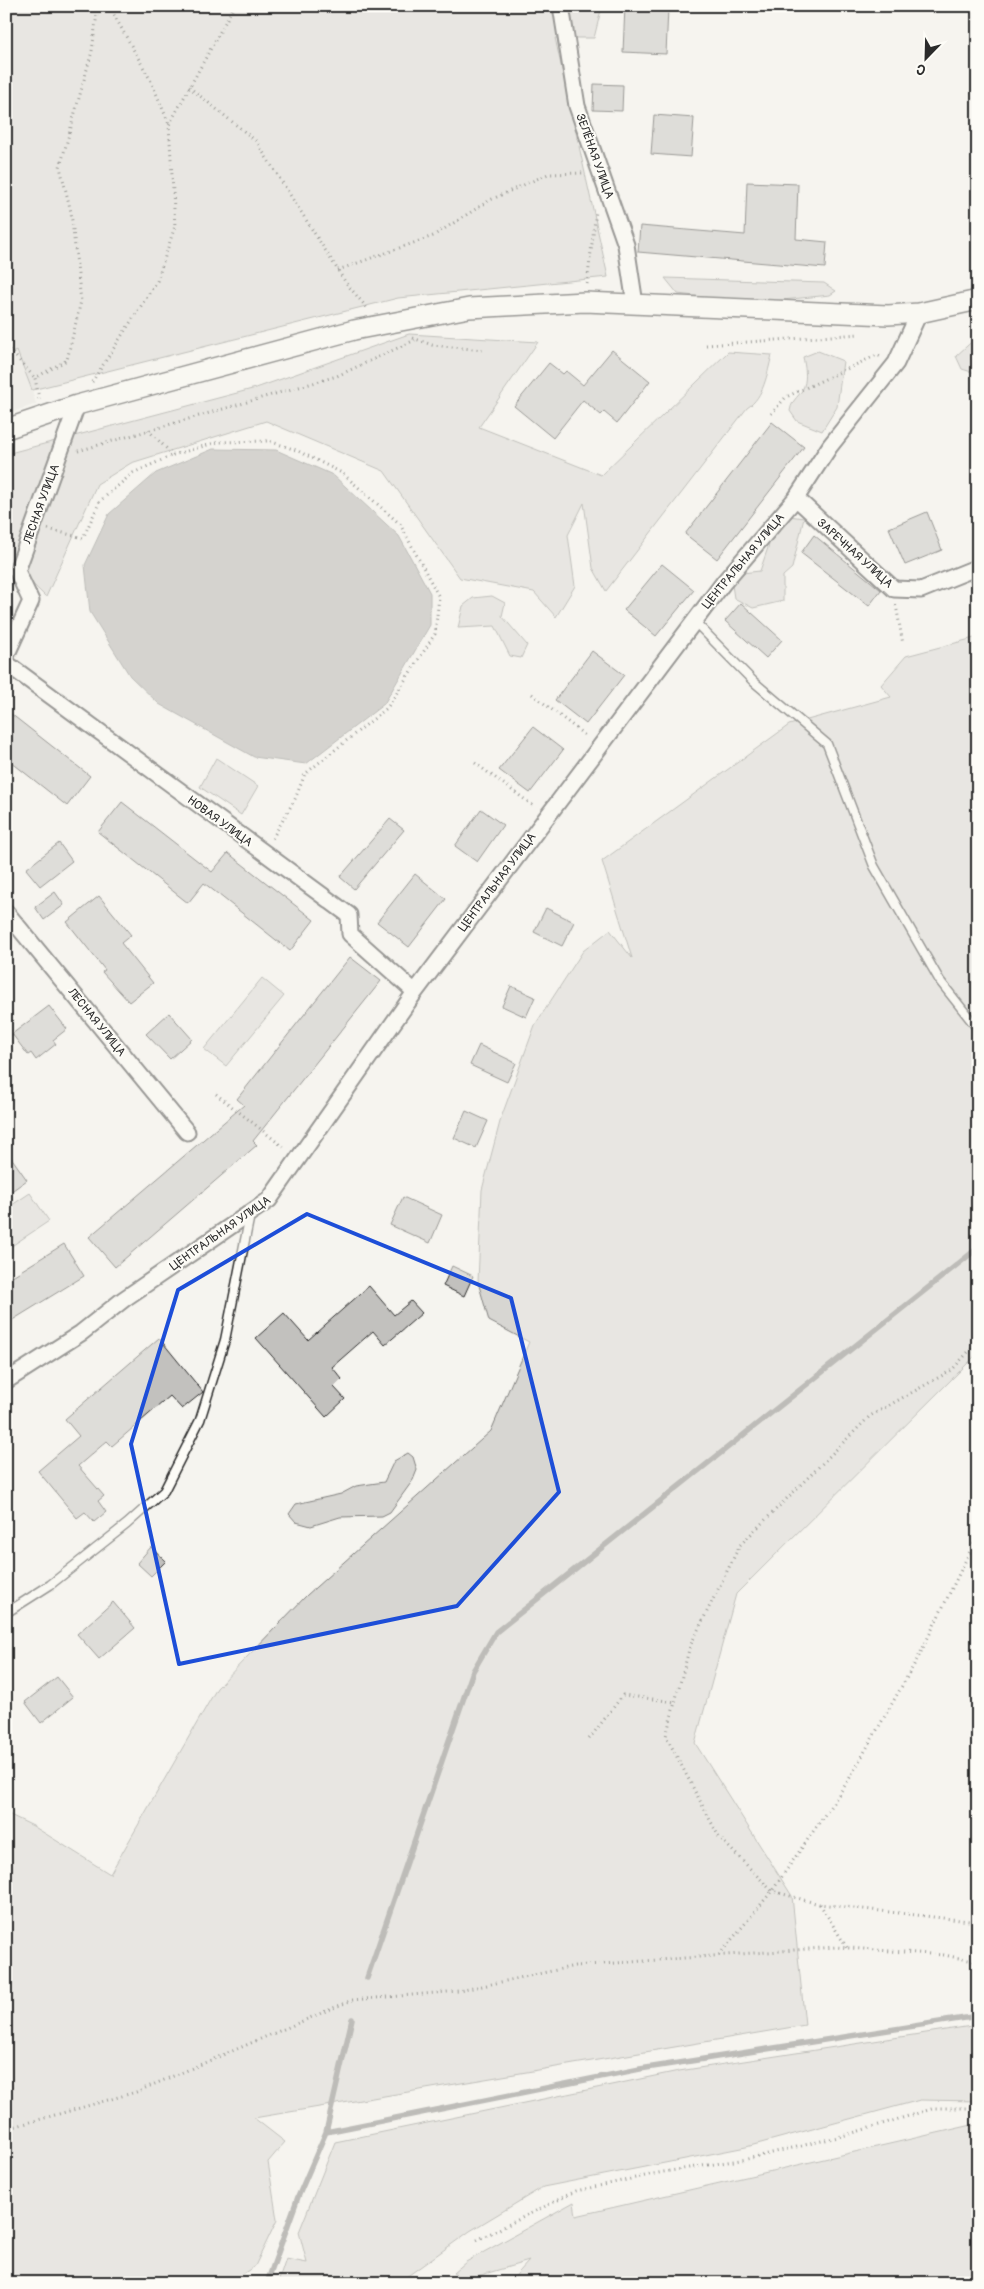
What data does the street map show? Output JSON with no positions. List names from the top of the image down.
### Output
{
  "streets": {
    "street": [
      "ЗЕЛЁНАЯ УЛИЦА",
      "ЛЕСНАЯ УЛИЦА",
      "ЗАРЕЧНАЯ УЛИЦА",
      "ЦЕНТРАЛЬНАЯ УЛИЦА",
      "НОВАЯ УЛИЦА"
    ]
  },
  "crossings": [
    ["ЗАРЕЧНАЯ УЛИЦА", "ЦЕНТРАЛЬНАЯ УЛИЦА"],
    ["ЦЕНТРАЛЬНАЯ УЛИЦА", "НОВАЯ УЛИЦА"]
  ],
  "north": "bottom left"
}
